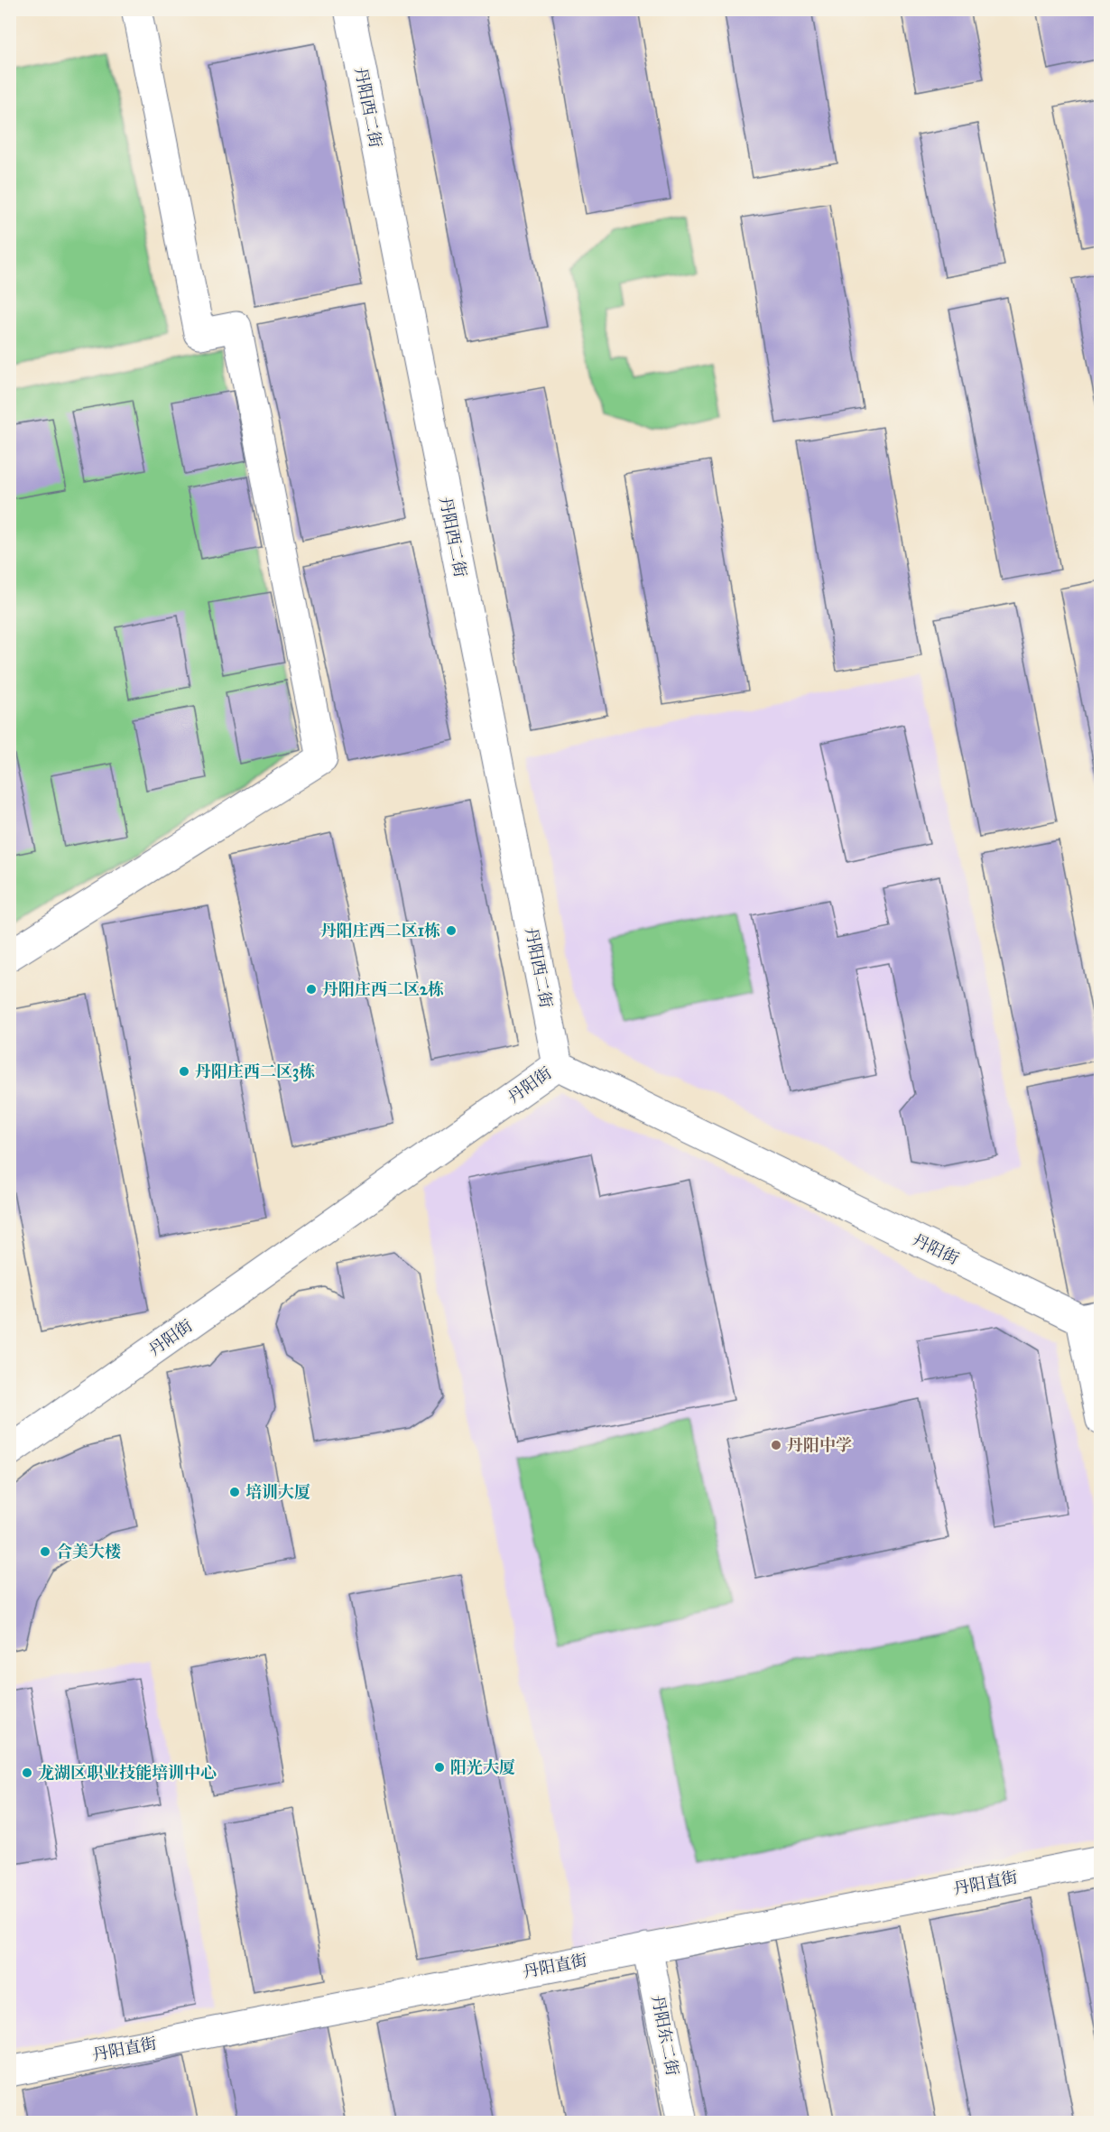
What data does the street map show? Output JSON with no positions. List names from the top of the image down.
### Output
{
  "streets": {
    "street": [
      "丹阳西二街",
      "丹阳街",
      "丹阳直街",
      "丹阳东二街"
    ]
  },
  "crossings": [
    ["丹阳西二街", "丹阳街"],
    ["丹阳直街", "丹阳东二街"]
  ],
  "places": [
    "丹阳庄西二区1栋",
    "丹阳庄西二区2栋",
    "丹阳庄西二区3栋",
    "丹阳中学",
    "培训大厦",
    "合美大楼",
    "阳光大厦",
    "龙湖区职业技能培训中心"
  ]
}
